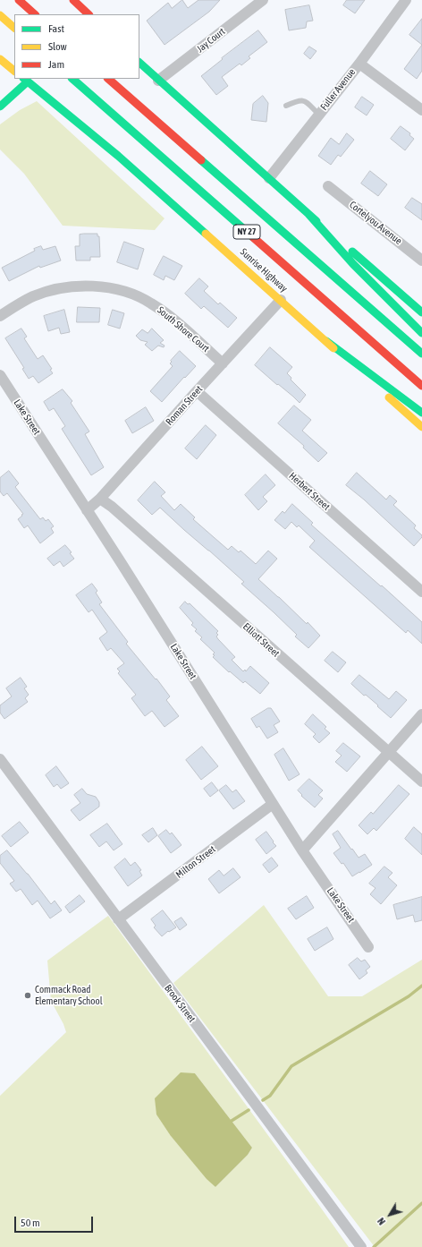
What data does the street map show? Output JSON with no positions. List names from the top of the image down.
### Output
{
  "streets": {
    "main road": ["NY 27", "Sunrise Highway"],
    "street": [
      "Jay Court",
      "Fuller Avenue",
      "Cortelyou Avenue",
      "South Shore Court",
      "Roman Street",
      "Lake Street",
      "Herbert Street",
      "Elliott Street",
      "Milton Street",
      "Brook Street"
    ]
  },
  "crossings": [
    ["Sunrise Highway", "Roman Street"],
    ["South Shore Court", "Roman Street"],
    ["Roman Street", "Lake Street"],
    ["Roman Street", "Herbert Street"],
    ["Roman Street", "Elliott Street"],
    ["Lake Street", "Milton Street"],
    ["Milton Street", "Brook Street"]
  ],
  "places": ["Commack Road Elementary School"],
  "legend": ["Fast", "Slow", "Jam"],
  "scale_bar": "50 m",
  "north": "bottom left"
}
